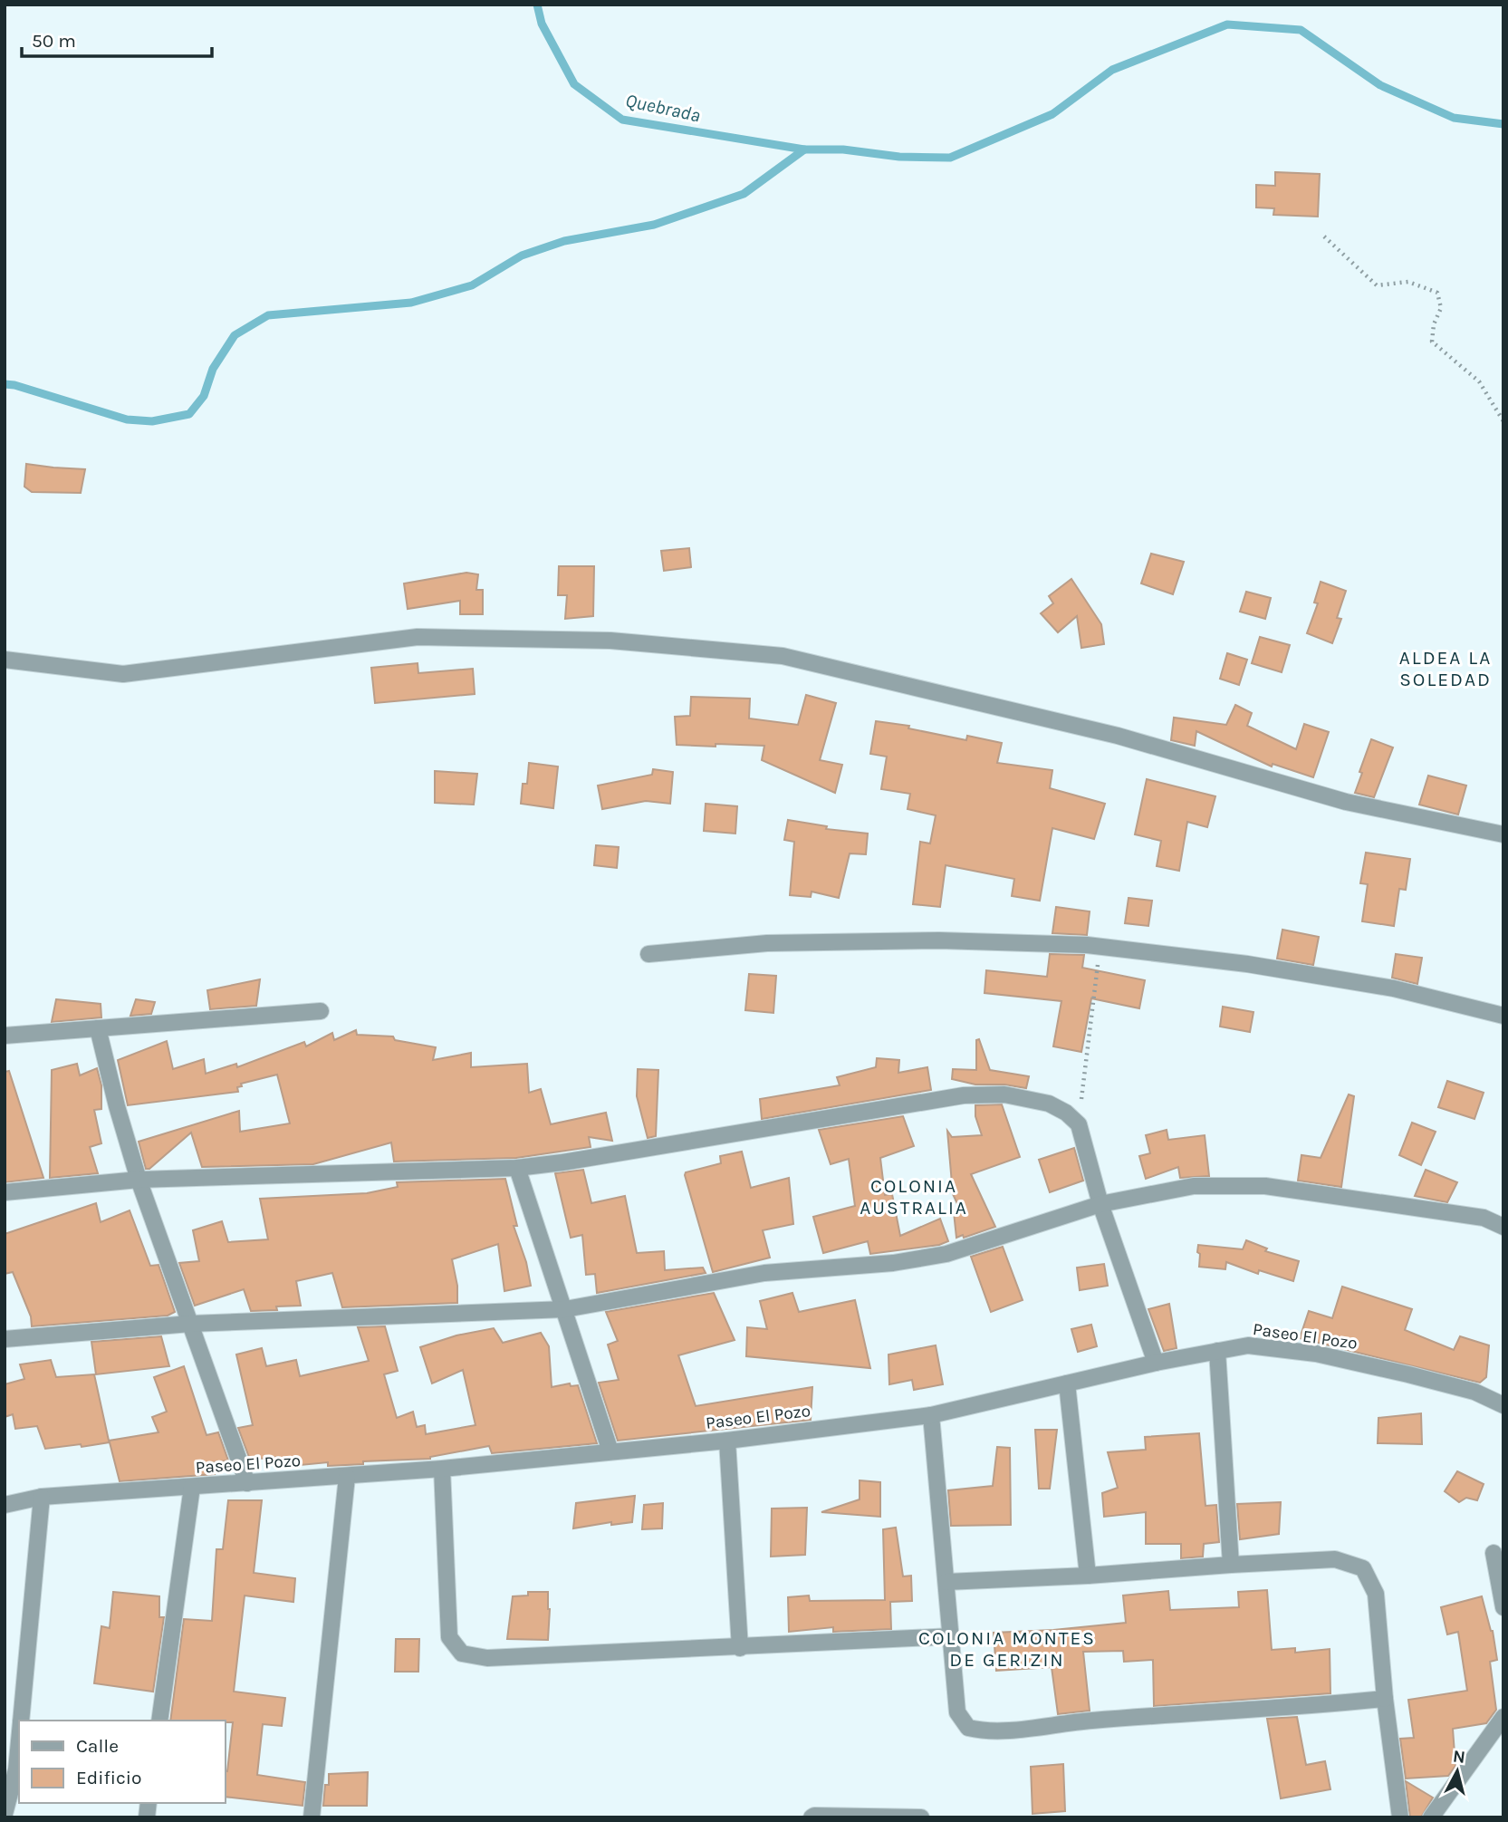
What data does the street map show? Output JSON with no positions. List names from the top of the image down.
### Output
{
  "streets": {
    "street": ["Paseo El Pozo"]
  },
  "districts": ["ALDEA LA SOLEDAD", "COLONIA AUSTRALIA", "COLONIA MONTES DE GERIZIN"],
  "water": ["Quebrada"],
  "legend": ["Calle", "Edificio"],
  "scale_bar": "50 m",
  "north": "top"
}
